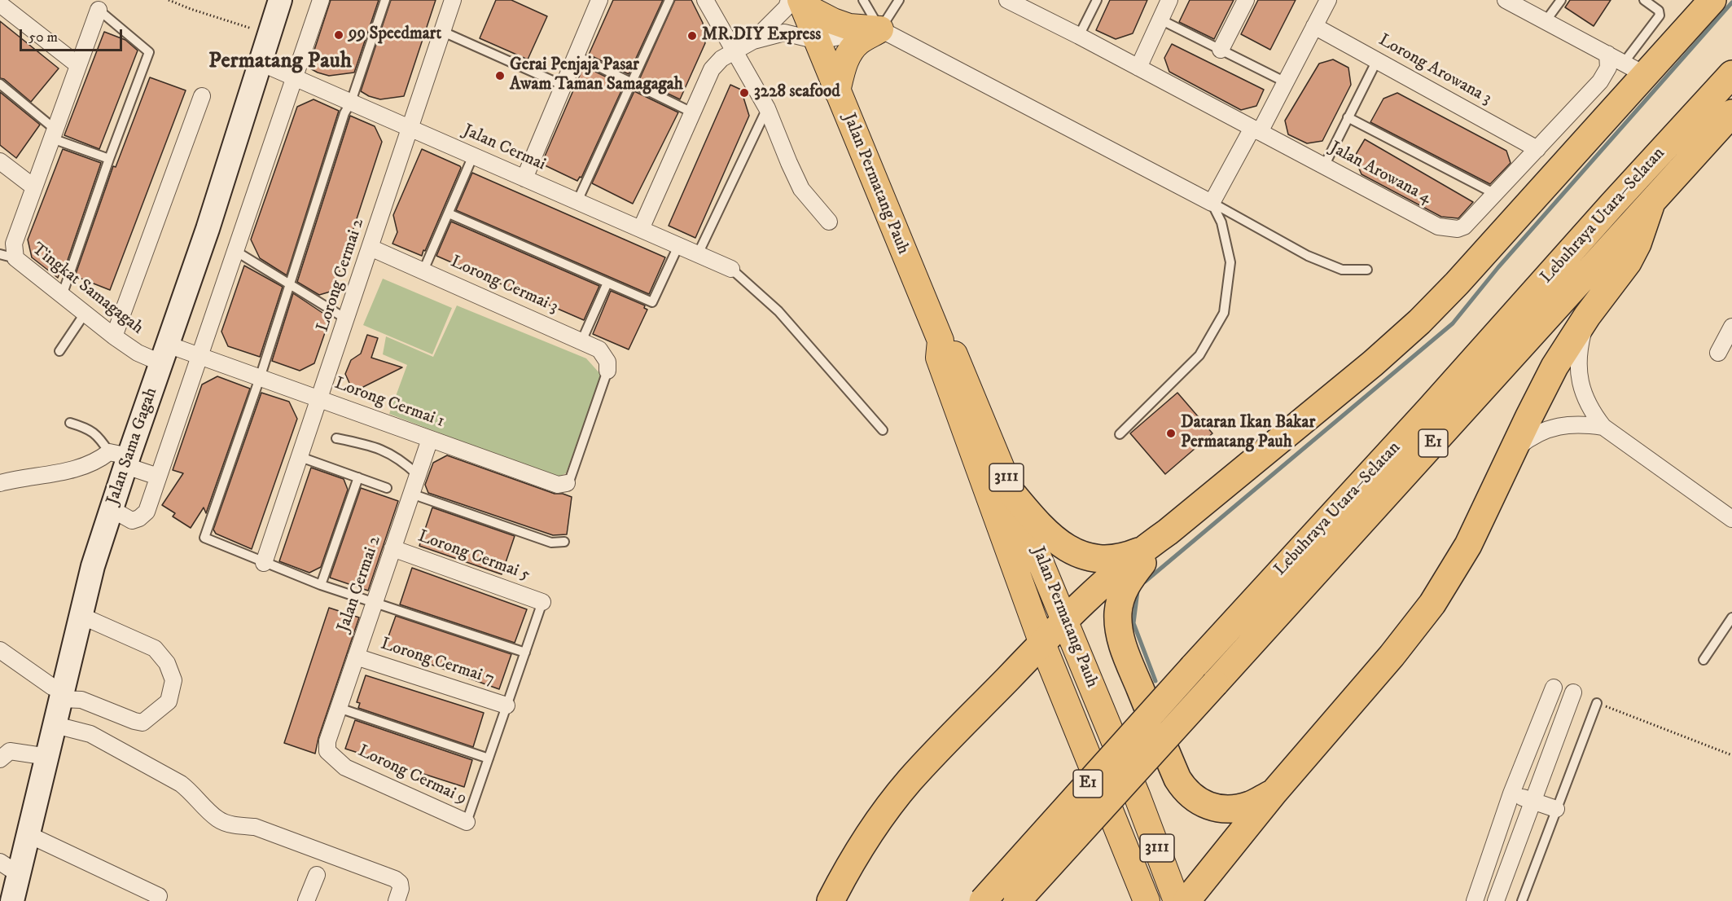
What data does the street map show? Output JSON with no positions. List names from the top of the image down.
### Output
{
  "streets": {
    "highway": ["Lebuhraya Utara–Selatan", "E1"],
    "main road": ["Jalan Permatang Pauh", "3111"],
    "street": [
      "Lorong Arowana 3",
      "Jalan Cermai",
      "Jalan Arowana 4",
      "Lorong Cermai 2",
      "Lorong Cermai 3",
      "Tingkat Samagagah",
      "Lorong Cermai 1",
      "Jalan Sama Gagah",
      "Lorong Cermai 5",
      "Jalan Cermai 2",
      "Lorong Cermai 7",
      "Lorong Cermai 9"
    ]
  },
  "crossings": [
    ["Lorong Arowana 3", "Jalan Arowana 4"],
    ["Jalan Cermai", "Lorong Cermai 2"],
    ["Jalan Cermai", "Jalan Sama Gagah"],
    ["Lorong Cermai 2", "Lorong Cermai 3"],
    ["Lorong Cermai 2", "Lorong Cermai 1"],
    ["Tingkat Samagagah", "Lorong Cermai 1"],
    ["Tingkat Samagagah", "Jalan Sama Gagah"],
    ["Lorong Cermai 1", "Jalan Sama Gagah"],
    ["Lorong Cermai 1", "Jalan Cermai 2"],
    ["Lorong Cermai 5", "Jalan Cermai 2"],
    ["Jalan Cermai 2", "Lorong Cermai 7"],
    ["Jalan Cermai 2", "Lorong Cermai 9"]
  ],
  "districts": ["Permatang Pauh"],
  "places": [
    "99 Speedmart",
    "MR.DIY Express",
    "Gerai Penjaja Pasar Awam Taman Samagagah",
    "3228 seafood",
    "Dataran Ikan Bakar Permatang Pauh"
  ],
  "scale_bar": "50 m"
}
